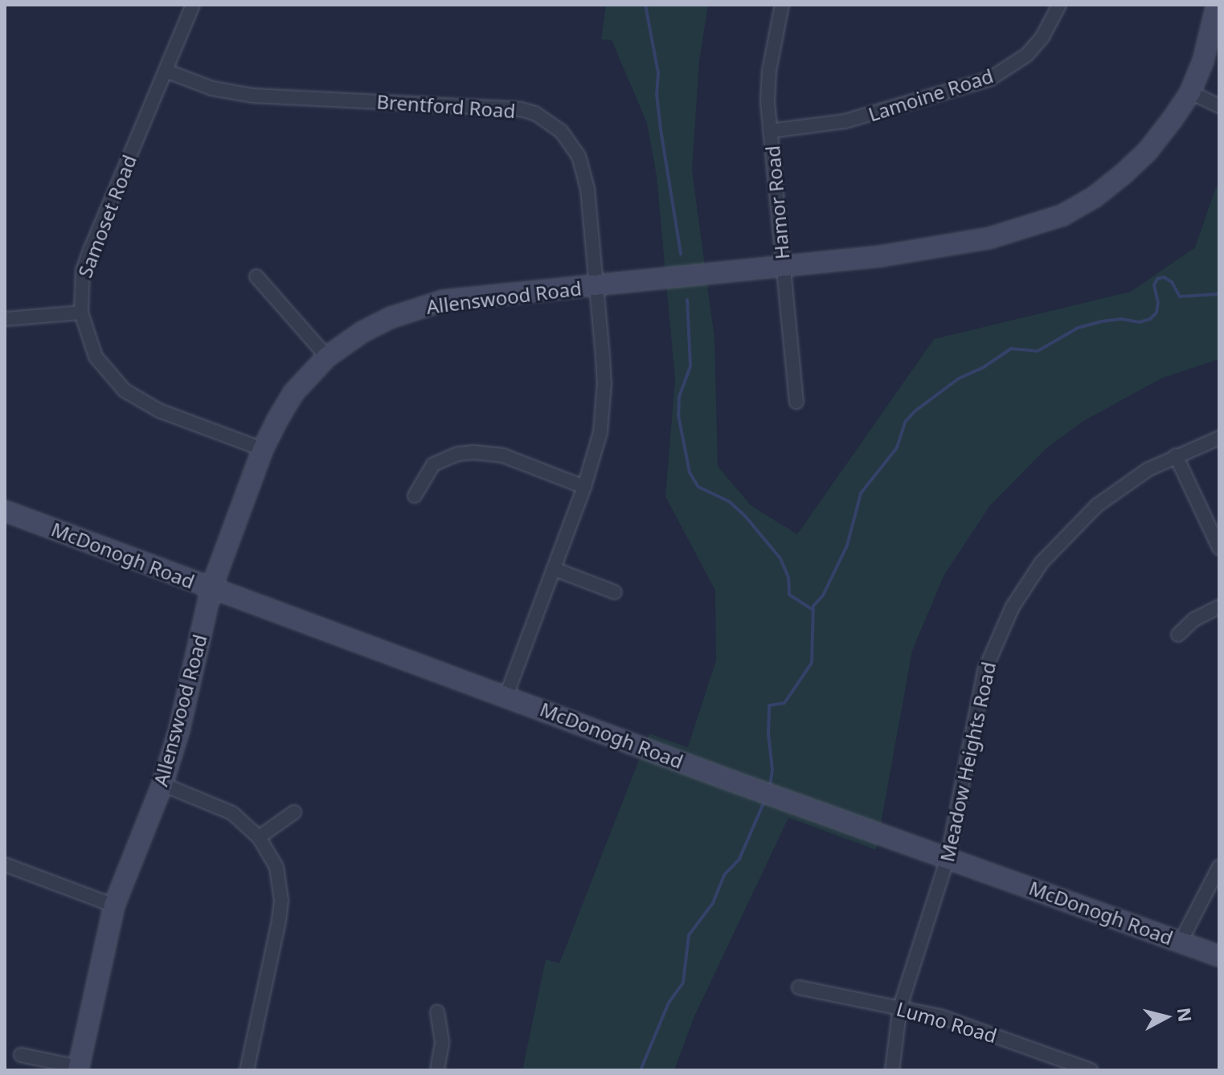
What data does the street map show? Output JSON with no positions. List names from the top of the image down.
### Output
{
  "streets": {
    "street": [
      "Lamoine Road",
      "Brentford Road",
      "Hamor Road",
      "Samoset Road",
      "Allenswood Road",
      "McDonogh Road",
      "Meadow Heights Road",
      "Lumo Road"
    ]
  },
  "crossings": [
    ["Lamoine Road", "Hamor Road"],
    ["Brentford Road", "Samoset Road"],
    ["Brentford Road", "Allenswood Road"],
    ["Brentford Road", "McDonogh Road"],
    ["Hamor Road", "Allenswood Road"],
    ["Samoset Road", "Allenswood Road"],
    ["Allenswood Road", "McDonogh Road"],
    ["McDonogh Road", "Meadow Heights Road"],
    ["Meadow Heights Road", "Lumo Road"]
  ],
  "north": "right"
}
